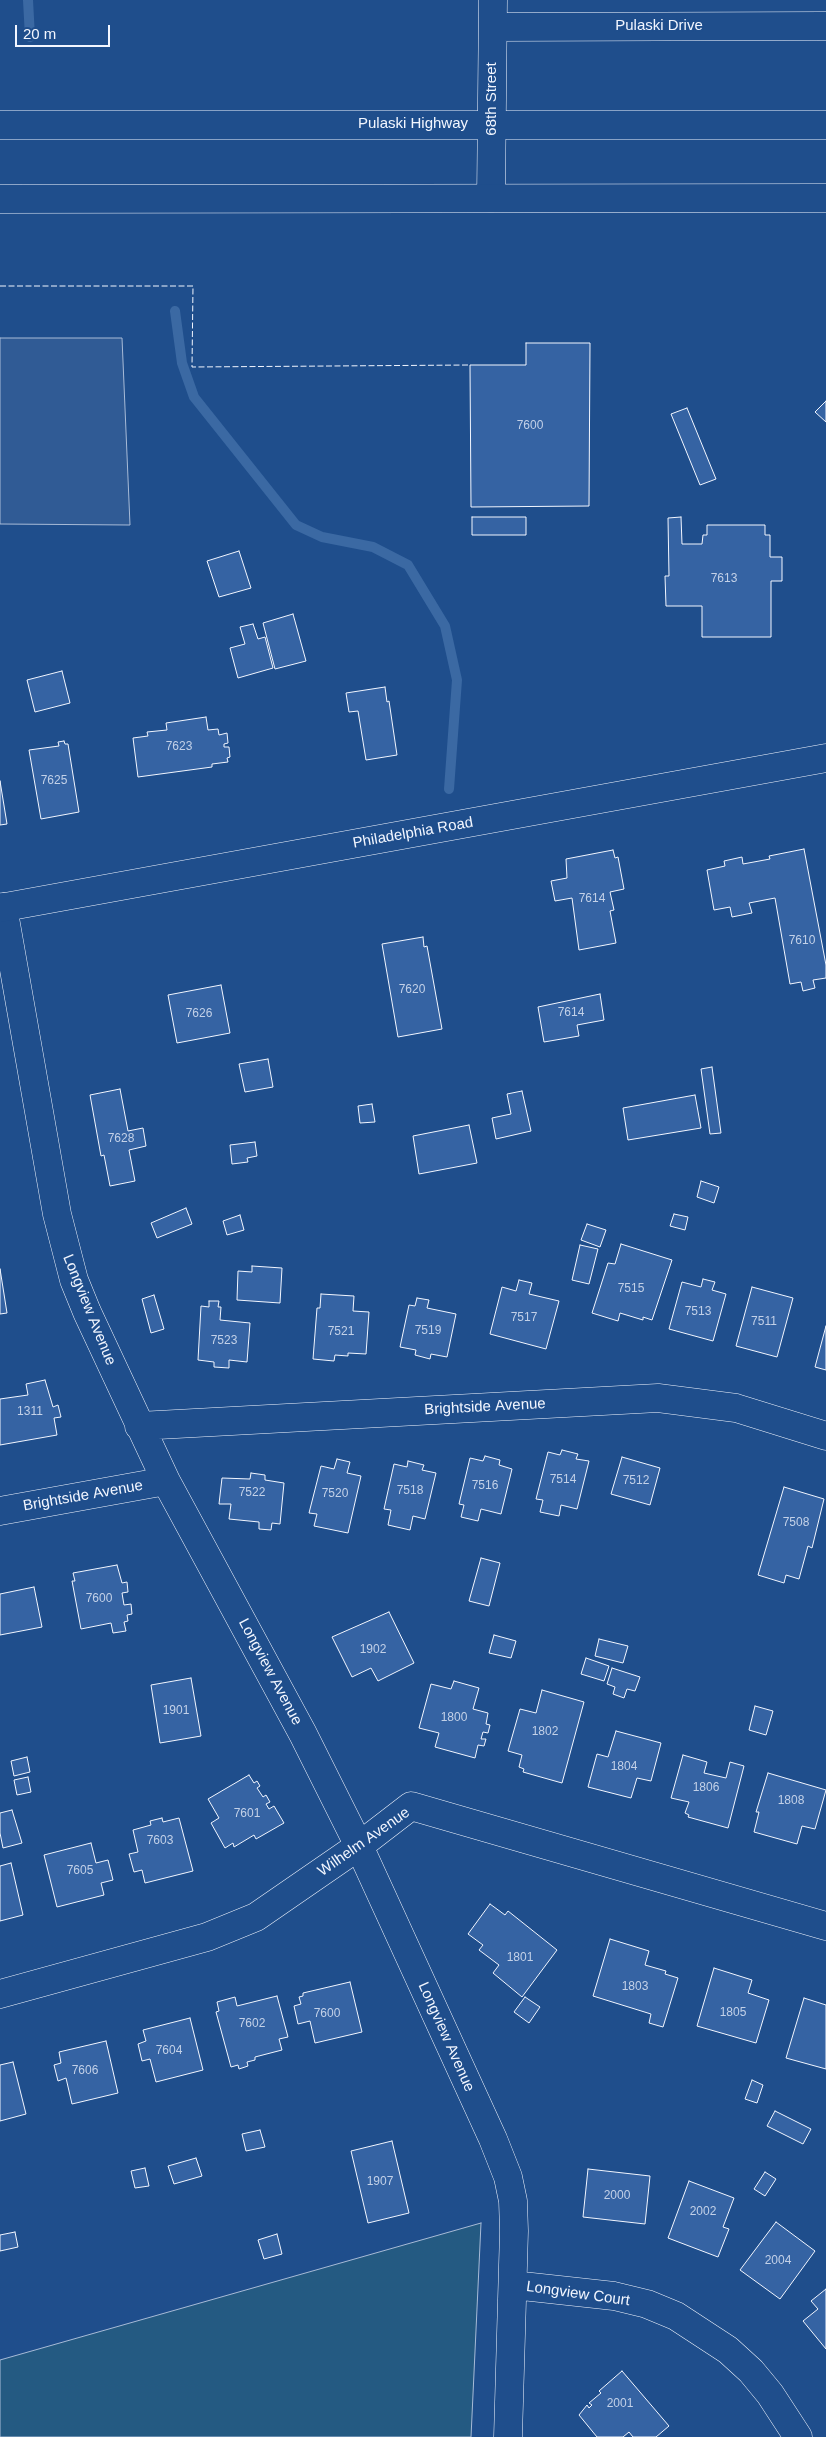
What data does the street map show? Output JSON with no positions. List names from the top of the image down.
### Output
{
  "streets": {
    "main road": [
      "Pulaski Drive",
      "68th Street",
      "Pulaski Highway",
      "Philadelphia Road",
      "Longview Avenue",
      "Brightside Avenue",
      "Wilhelm Avenue",
      "Longview Court"
    ]
  },
  "crossings": [
    ["Pulaski Drive", "68th Street"],
    ["68th Street", "Pulaski Highway"],
    ["Philadelphia Road", "Longview Avenue"],
    ["Longview Avenue", "Brightside Avenue"],
    ["Longview Avenue", "Wilhelm Avenue"],
    ["Longview Avenue", "Longview Court"]
  ],
  "house_numbers": [
    "7600",
    "7613",
    "7623",
    "7625",
    "7614",
    "7610",
    "7620",
    "7614",
    "7626",
    "7628",
    "7515",
    "7513",
    "7517",
    "7511",
    "7519",
    "7521",
    "7523",
    "1311",
    "7514",
    "7512",
    "7516",
    "7518",
    "7522",
    "7520",
    "7508",
    "7600",
    "1902",
    "1901",
    "1800",
    "1802",
    "1804",
    "1806",
    "1808",
    "7601",
    "7603",
    "7605",
    "1801",
    "1803",
    "1805",
    "7600",
    "7602",
    "7604",
    "7606",
    "1907",
    "2000",
    "2002",
    "2004",
    "2001"
  ],
  "scale_bar": "20 m"
}
